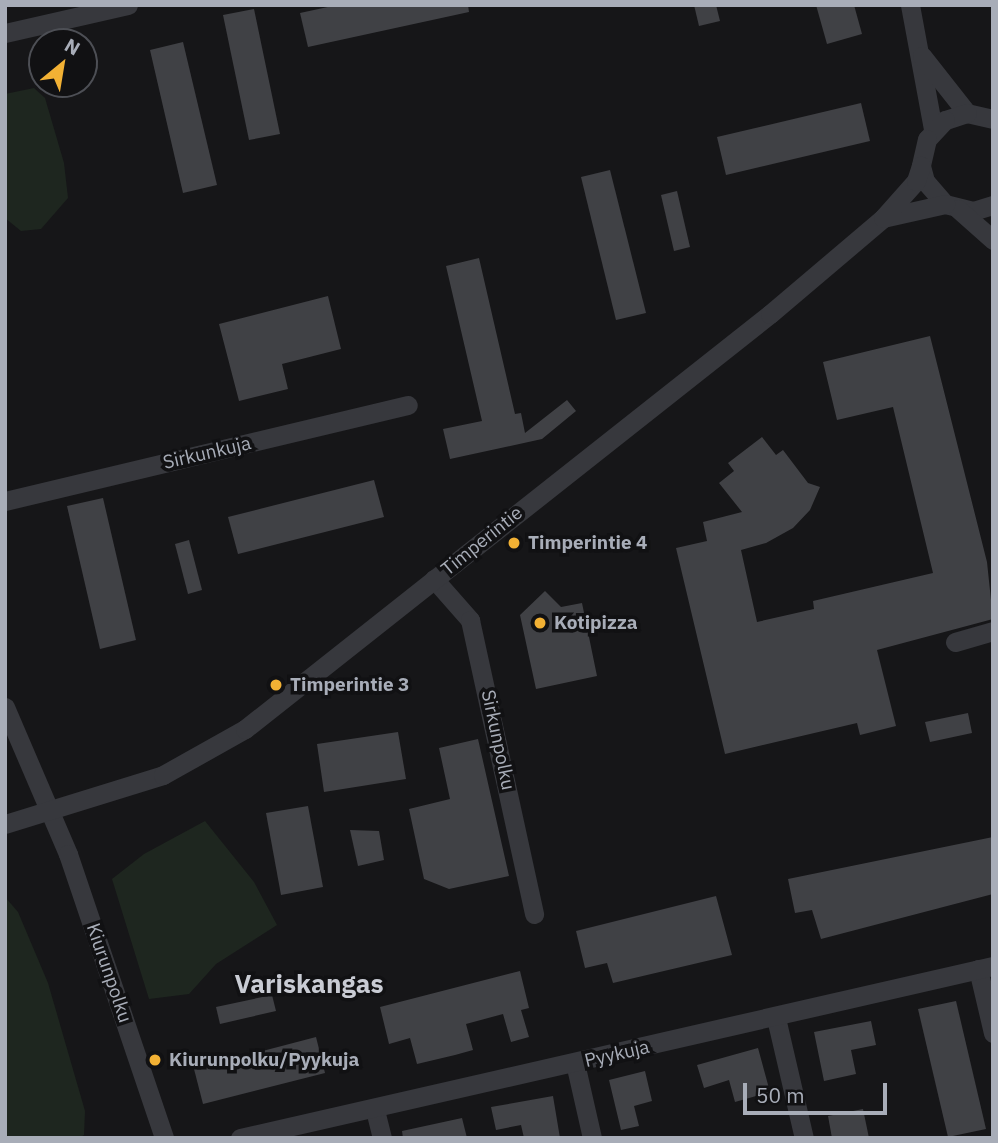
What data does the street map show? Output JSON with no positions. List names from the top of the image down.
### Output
{
  "streets": {
    "street": [
      "Sirkunkuja",
      "Timperintie",
      "Sirkunpolku",
      "Kiurunpolku",
      "Pyykuja"
    ]
  },
  "crossings": [
    ["Timperintie", "Sirkunpolku"],
    ["Timperintie", "Kiurunpolku"]
  ],
  "districts": ["Variskangas"],
  "places": [
    "Timperintie 4",
    "Kotipizza",
    "Timperintie 3",
    "Kiurunpolku/Pyykuja"
  ],
  "scale_bar": "50 m",
  "north": "top right"
}
